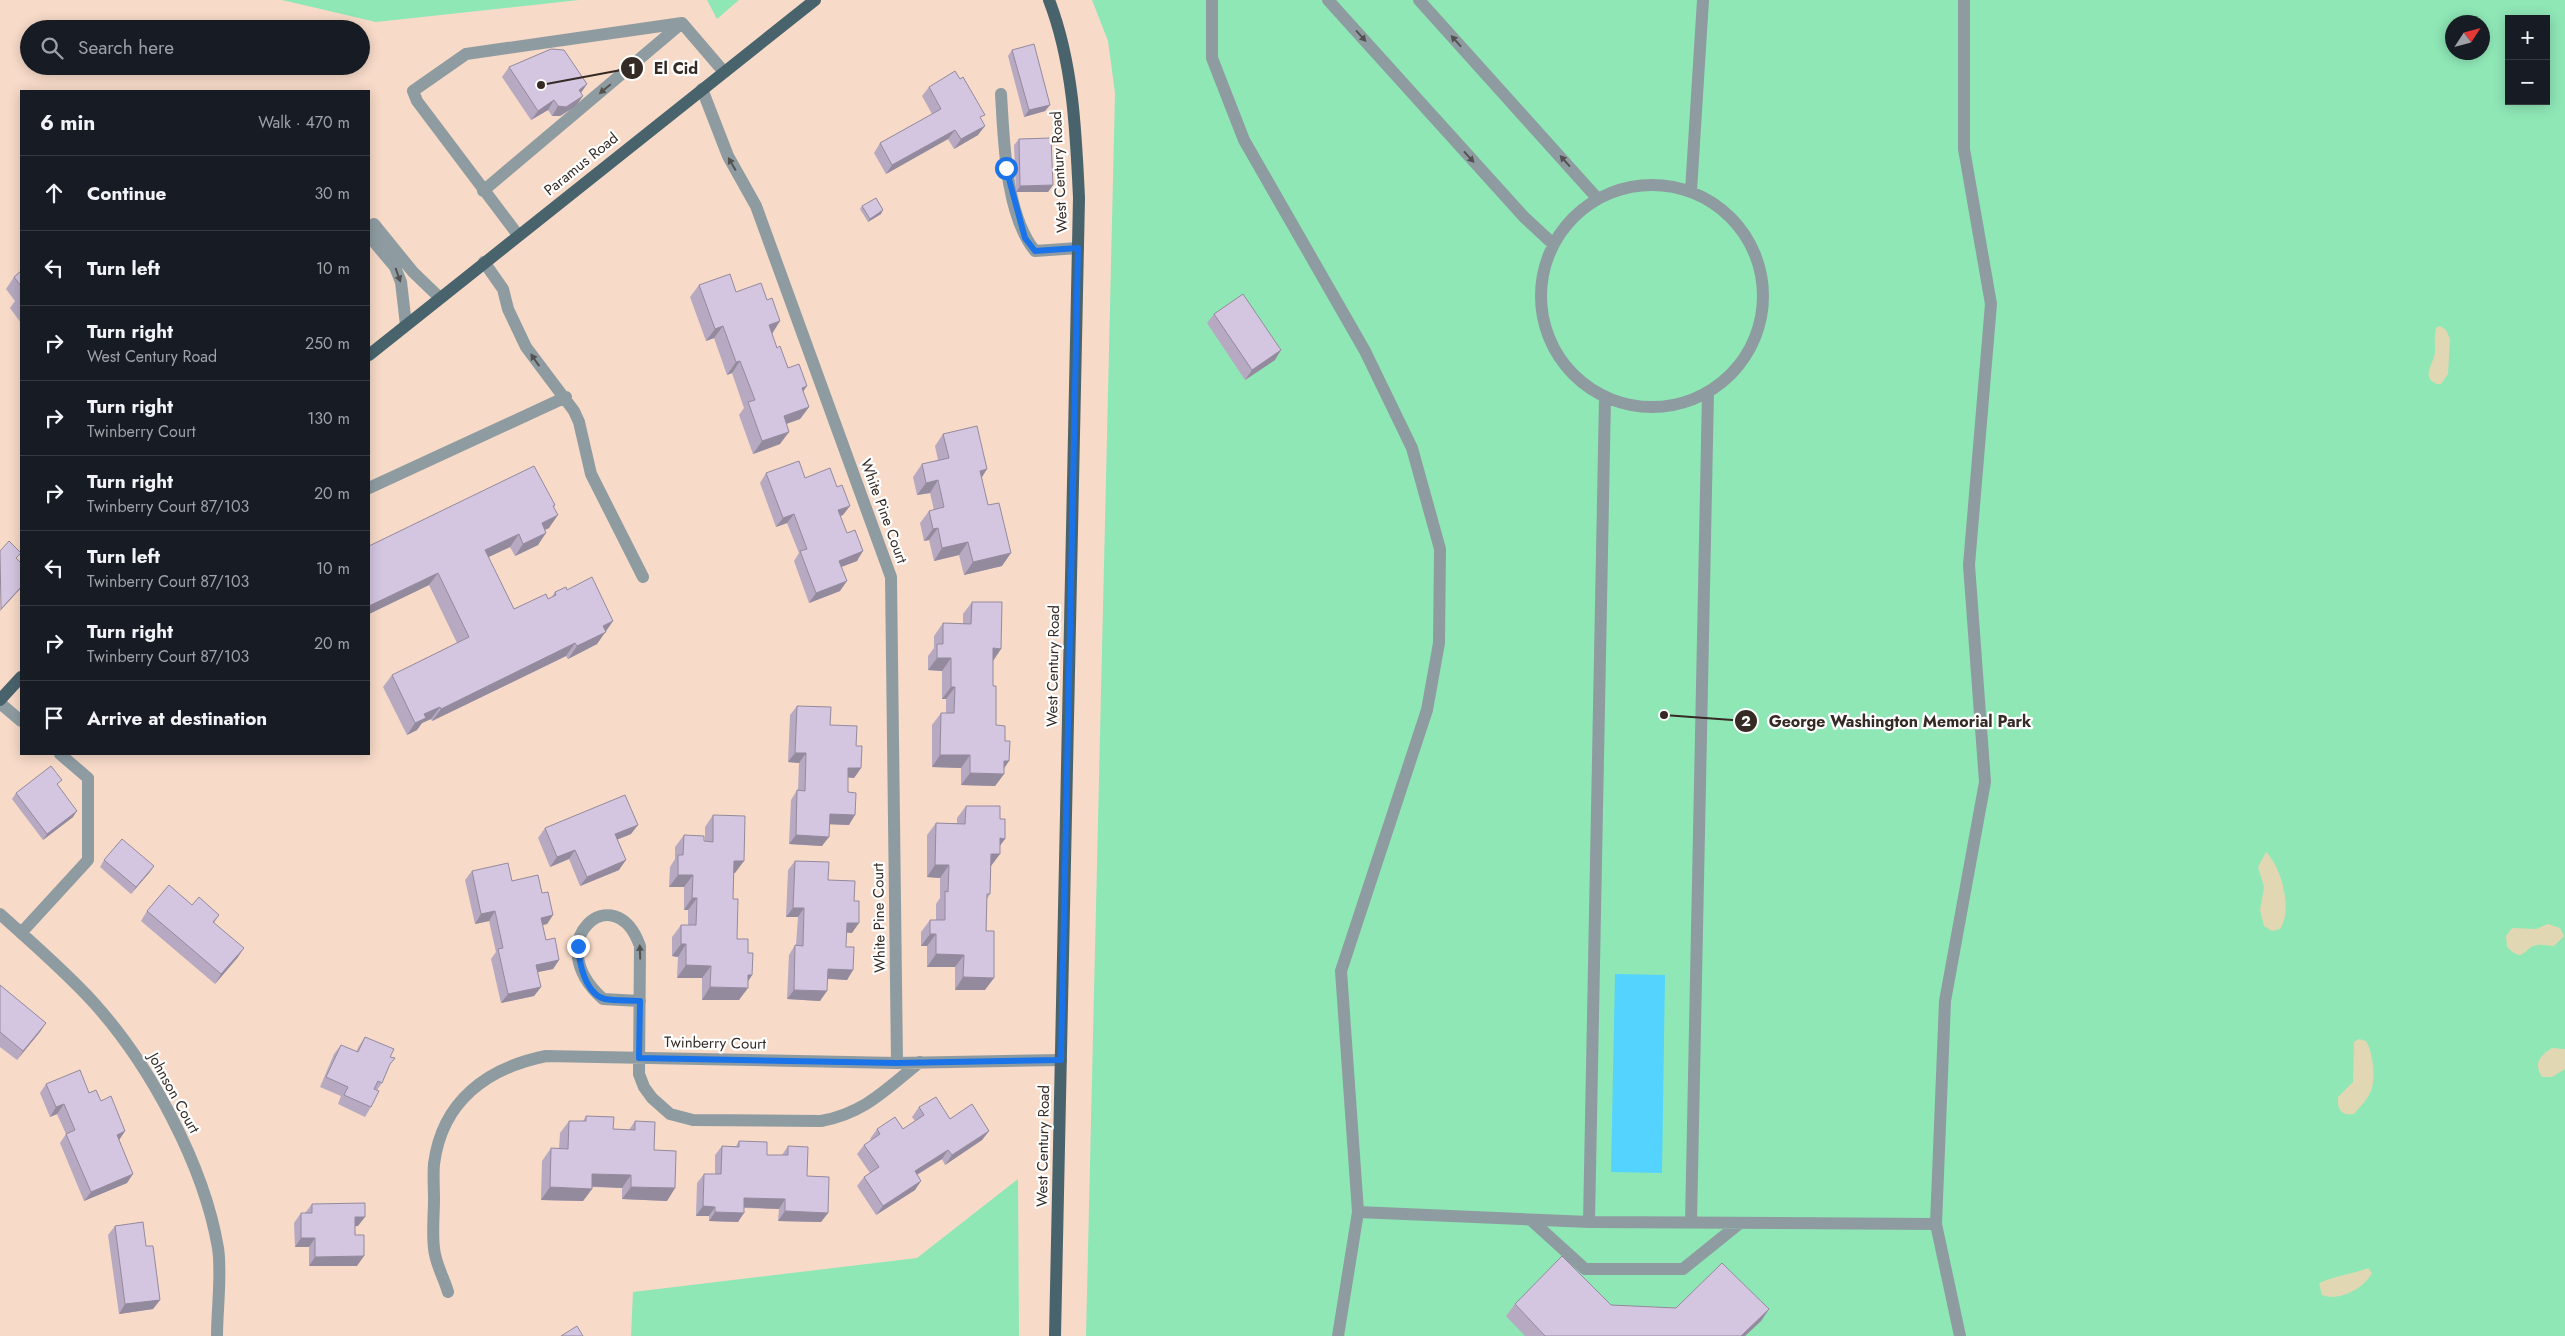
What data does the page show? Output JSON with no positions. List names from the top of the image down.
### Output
{
  "streets": {
    "main road": ["Paramus Road", "West Century Road"],
    "street": ["White Pine Court", "Twinberry Court", "Johnson Court"]
  },
  "crossings": [
    ["Paramus Road", "White Pine Court"],
    ["West Century Road", "Twinberry Court"],
    ["White Pine Court", "Twinberry Court"]
  ],
  "one_way": ["White Pine Court"],
  "places": ["El Cid", "George Washington Memorial Park"],
  "north": "top right",
  "page": {
    "map_buttons": ["+", "−"],
    "search": "Search here",
    "heading": ["6 min", "Walk · 470 m"],
    "list": [
      ["Continue", "30 m"],
      ["Turn left", "10 m"],
      ["Turn right", "West Century Road", "250 m"],
      ["Turn right", "Twinberry Court", "130 m"],
      ["Turn right", "Twinberry Court 87/103", "20 m"],
      ["Turn left", "Twinberry Court 87/103", "10 m"],
      ["Turn right", "Twinberry Court 87/103", "20 m"],
      "Arrive at destination"
    ]
  }
}
